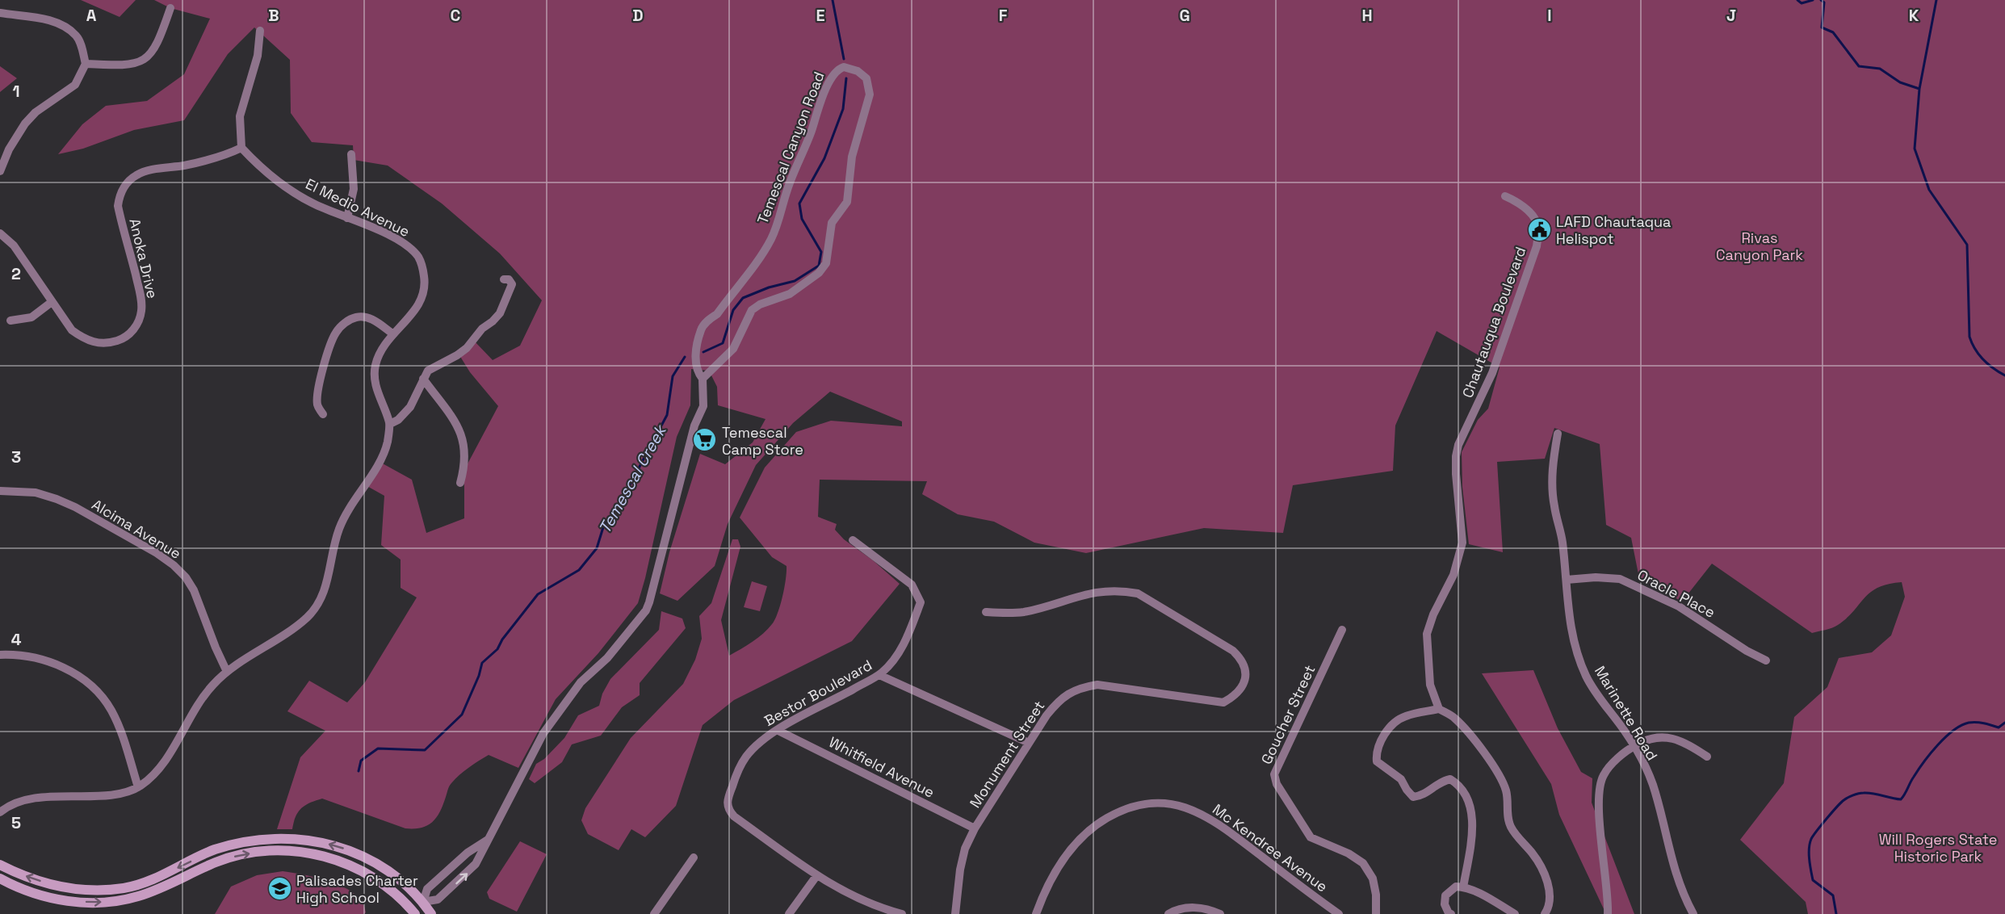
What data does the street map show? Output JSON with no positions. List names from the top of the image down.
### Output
{
  "streets": {
    "main road": ["Temescal Canyon Road"],
    "street": [
      "El Medio Avenue",
      "Anoka Drive",
      "Chautauqua Boulevard",
      "Alcima Avenue",
      "Oracle Place",
      "Bestor Boulevard",
      "Marinette Road",
      "Goucher Street",
      "Monument Street",
      "Whitfield Avenue",
      "Mc Kendree Avenue"
    ]
  },
  "crossings": [
    ["El Medio Avenue", "Anoka Drive"],
    ["Oracle Place", "Marinette Road"],
    ["Bestor Boulevard", "Whitfield Avenue"],
    ["Monument Street", "Whitfield Avenue"]
  ],
  "water": ["Temescal Creek"],
  "parks": ["Rivas Canyon Park", "Will Rogers State Historic Park"],
  "places": {
    "public building": ["LAFD Chautaqua Helispot"],
    "supermarket": ["Temescal Camp Store"],
    "school or university": ["Palisades Charter High School"]
  },
  "grid": {
    "columns": [
      "A",
      "B",
      "C",
      "D",
      "E",
      "F",
      "G",
      "H",
      "I",
      "J",
      "K"
    ],
    "rows": [
      "1",
      "2",
      "3",
      "4",
      "5"
    ]
  }
}
